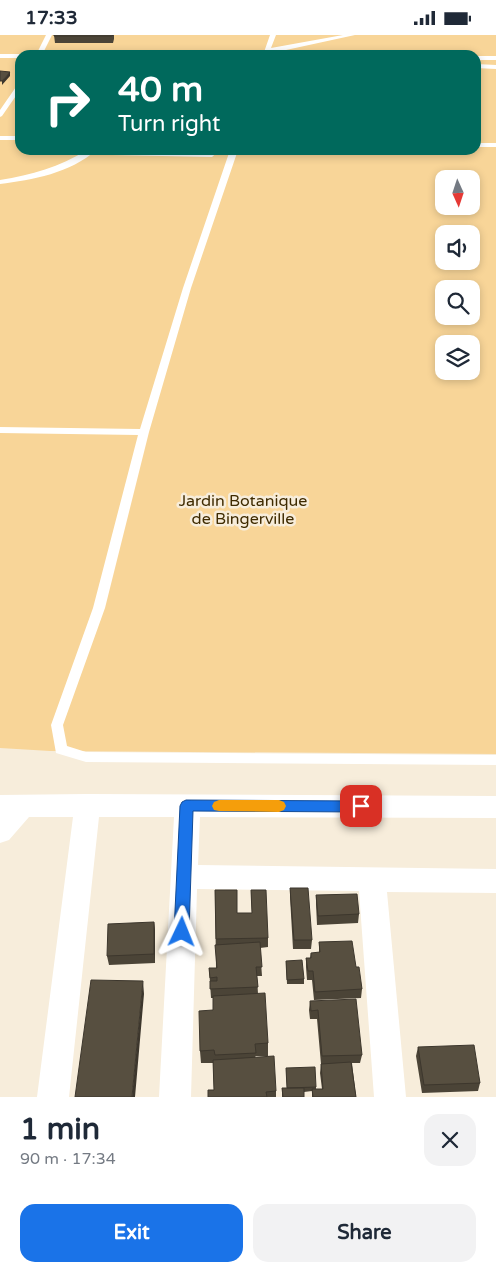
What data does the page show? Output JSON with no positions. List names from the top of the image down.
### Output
{
  "parks": ["Jardin Botanique de Bingerville"],
  "north": "bottom",
  "page": {
    "status": "17:33",
    "turn": ["40 m", "Turn right"],
    "heading": ["1 min", "90 m · 17:34"],
    "buttons": ["Exit", "Share"]
  }
}
